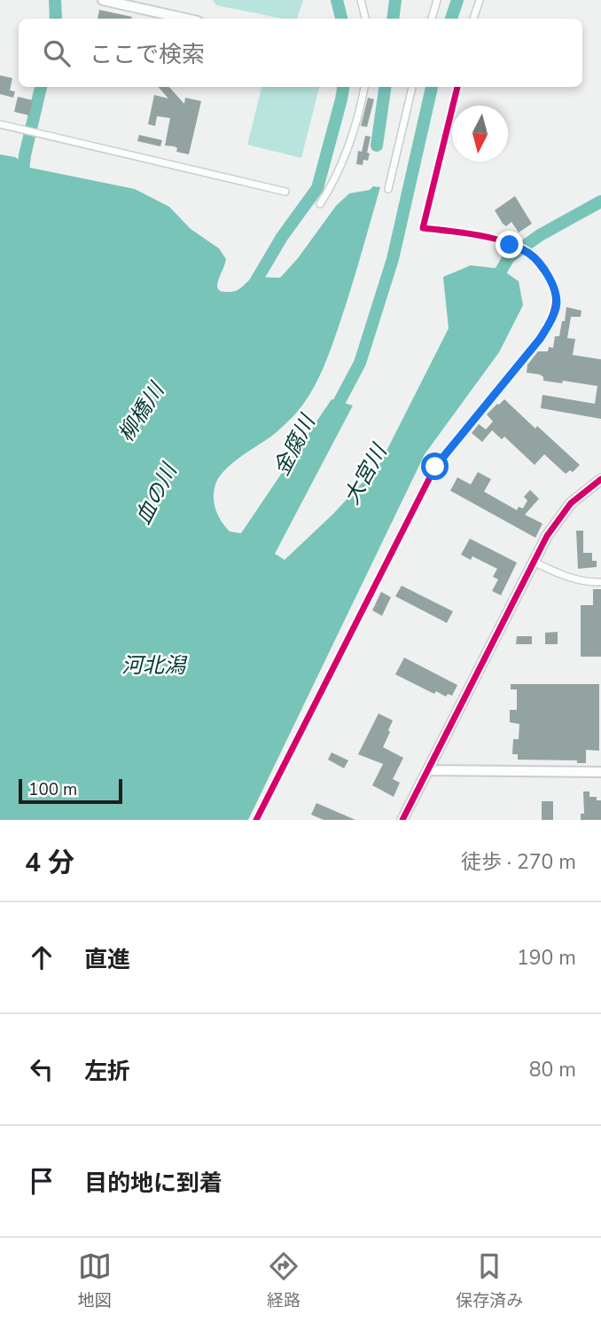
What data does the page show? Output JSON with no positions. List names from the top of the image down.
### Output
{
  "water": [
    "柳橋川",
    "金腐川",
    "大宮川",
    "血の川",
    "河北潟"
  ],
  "scale_bar": "100 m",
  "north": "bottom",
  "page": {
    "search": "ここで検索",
    "scale": "100 m",
    "heading": ["4 分", "徒歩 · 270 m"],
    "list": [
      ["直進", "190 m"],
      ["左折", "80 m"],
      "目的地に到着"
    ],
    "nav": ["地図", "経路", "保存済み"]
  }
}
